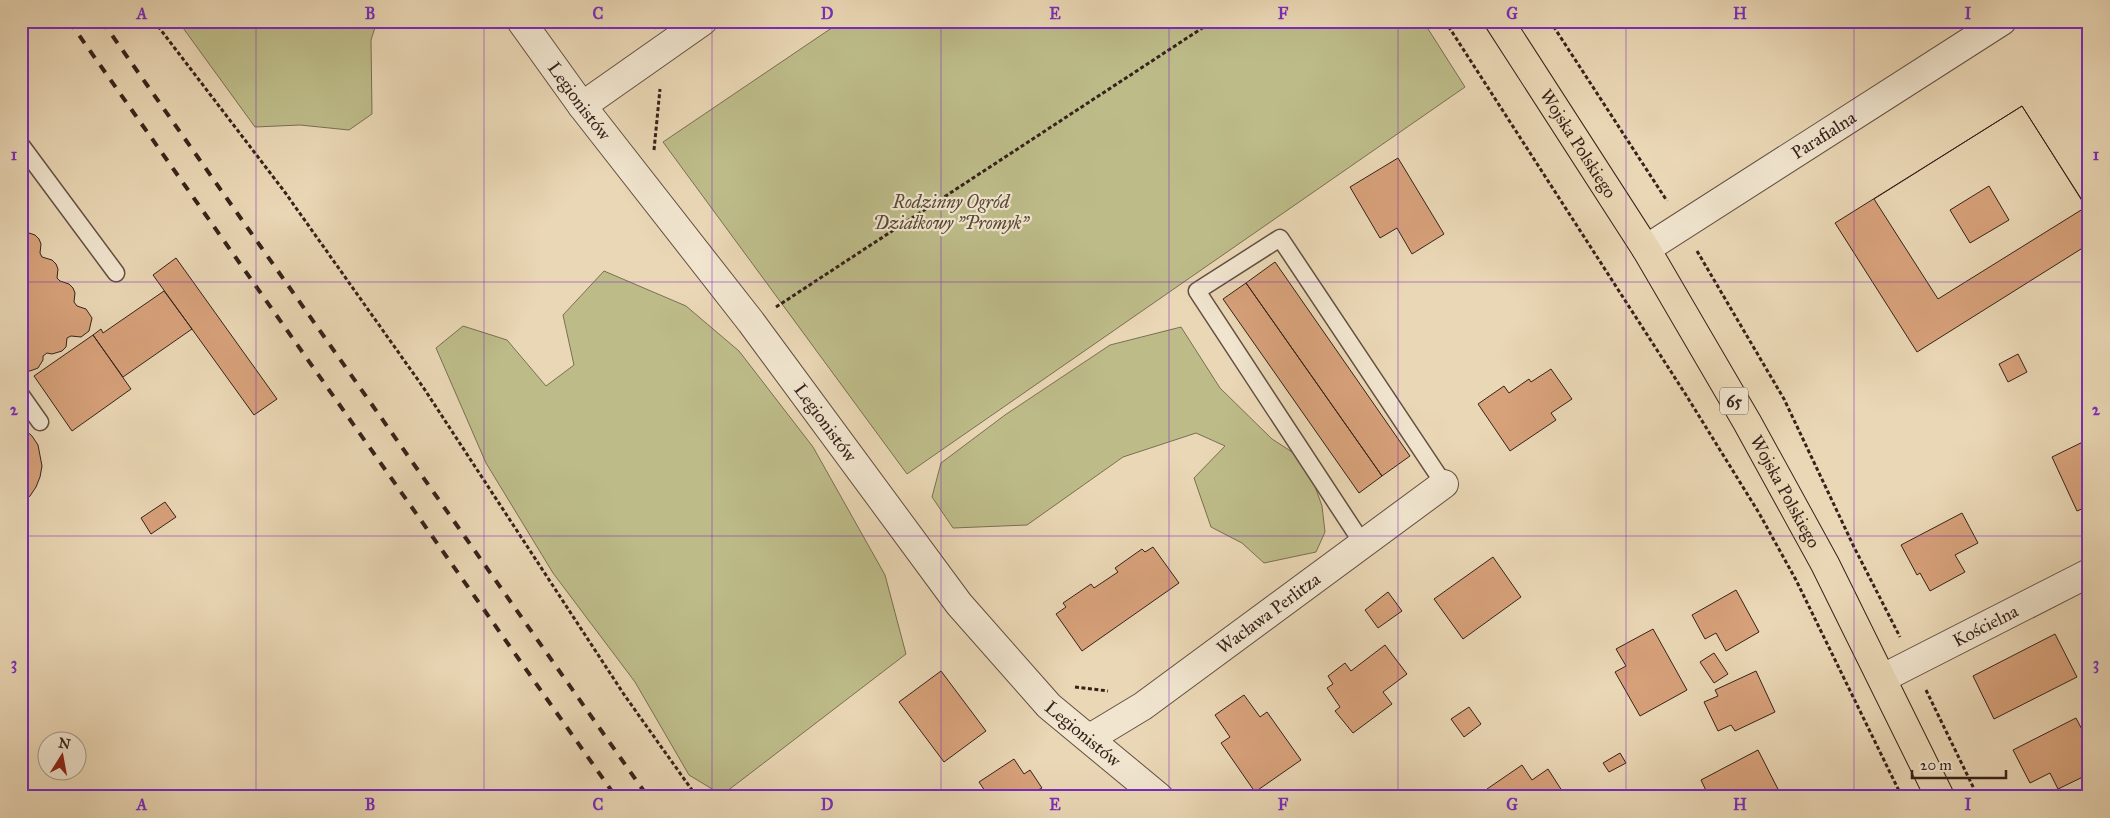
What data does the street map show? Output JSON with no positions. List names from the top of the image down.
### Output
{
  "streets": {
    "main road": ["Wojska Polskiego", "65"],
    "street": [
      "Legionistów",
      "Parafialna",
      "Wacława Perlitza",
      "Kościelna"
    ]
  },
  "crossings": [
    ["Legionistów", "Wacława Perlitza"],
    ["Parafialna", "Wojska Polskiego"],
    ["Wojska Polskiego", "Kościelna"]
  ],
  "parks": ["Rodzinny Ogród Działkowy \"Promyk\""],
  "scale_bar": "20 m",
  "north": "top",
  "grid": {
    "columns": [
      "A",
      "B",
      "C",
      "D",
      "E",
      "F",
      "G",
      "H",
      "I"
    ],
    "rows": ["1", "2", "3"]
  }
}
